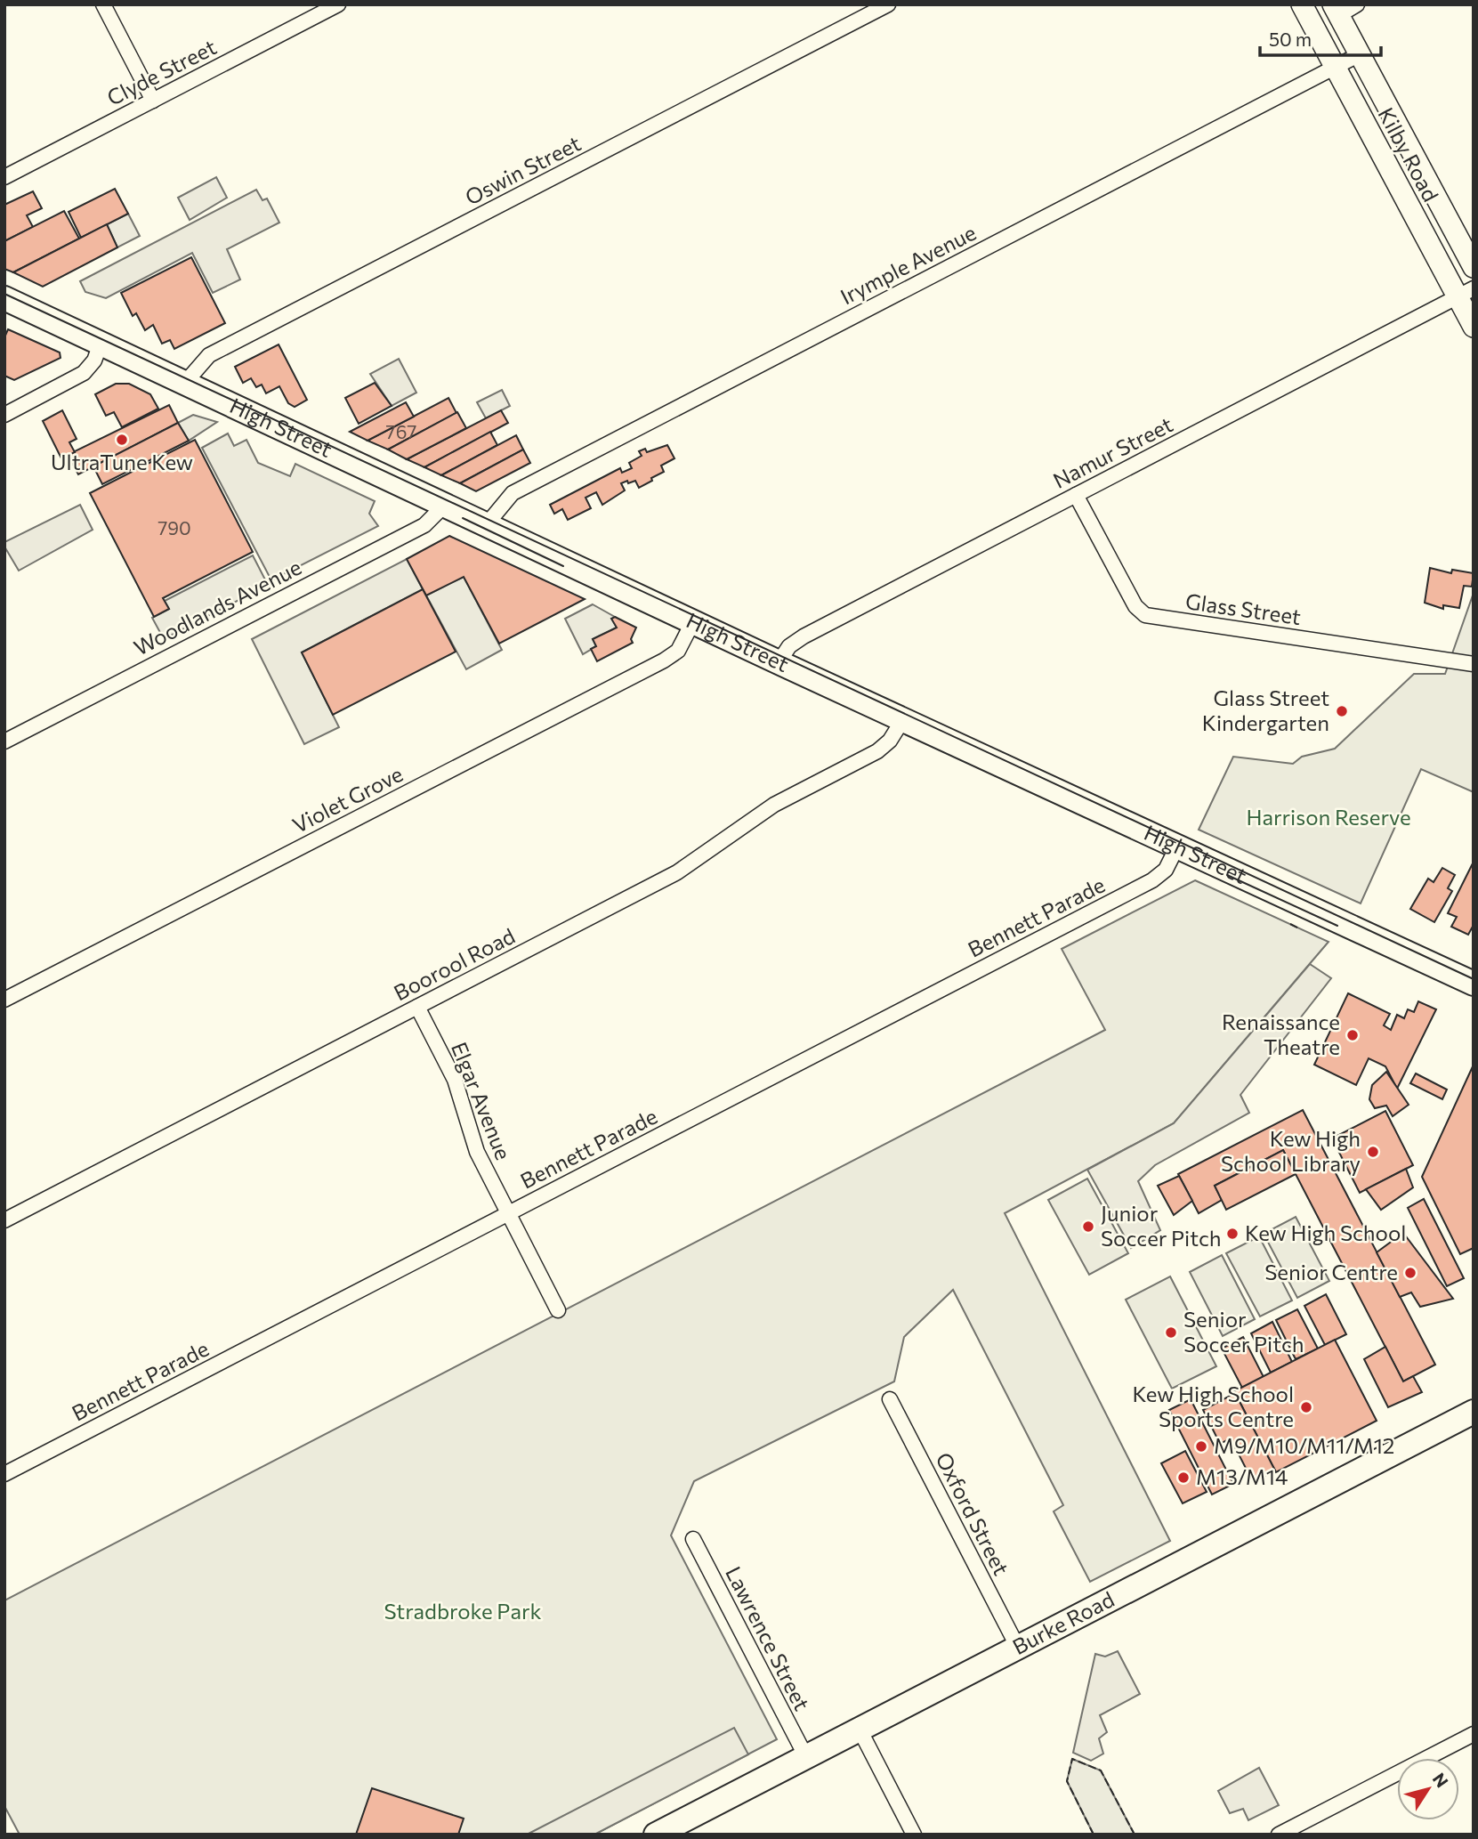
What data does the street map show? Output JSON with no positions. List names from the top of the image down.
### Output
{
  "streets": {
    "main road": ["High Street", "Burke Road"],
    "street": [
      "Clyde Street",
      "Kilby Road",
      "Oswin Street",
      "Irymple Avenue",
      "Namur Street",
      "Woodlands Avenue",
      "Glass Street",
      "Violet Grove",
      "Bennett Parade",
      "Boorool Road",
      "Elgar Avenue",
      "Oxford Street",
      "Lawrence Street"
    ]
  },
  "crossings": [
    ["Kilby Road", "Irymple Avenue"],
    ["Kilby Road", "Namur Street"],
    ["Oswin Street", "High Street"],
    ["Irymple Avenue", "High Street"],
    ["High Street", "Namur Street"],
    ["High Street", "Woodlands Avenue"],
    ["High Street", "Violet Grove"],
    ["High Street", "Bennett Parade"],
    ["High Street", "Boorool Road"],
    ["Namur Street", "Glass Street"],
    ["Bennett Parade", "Elgar Avenue"],
    ["Boorool Road", "Elgar Avenue"],
    ["Oxford Street", "Burke Road"],
    ["Burke Road", "Lawrence Street"]
  ],
  "parks": ["Harrison Reserve", "Stradbroke Park"],
  "places": [
    "UltraTune Kew",
    "Glass Street Kindergarten",
    "Renaissance Theatre",
    "Kew High School Library",
    "Junior Soccer Pitch",
    "Kew High School",
    "Senior Centre",
    "Senior Soccer Pitch",
    "Kew High School Sports Centre",
    "M9/M10/M11/M12",
    "M13/M14"
  ],
  "house_numbers": ["767", "790"],
  "scale_bar": "50 m",
  "north": "top right"
}
